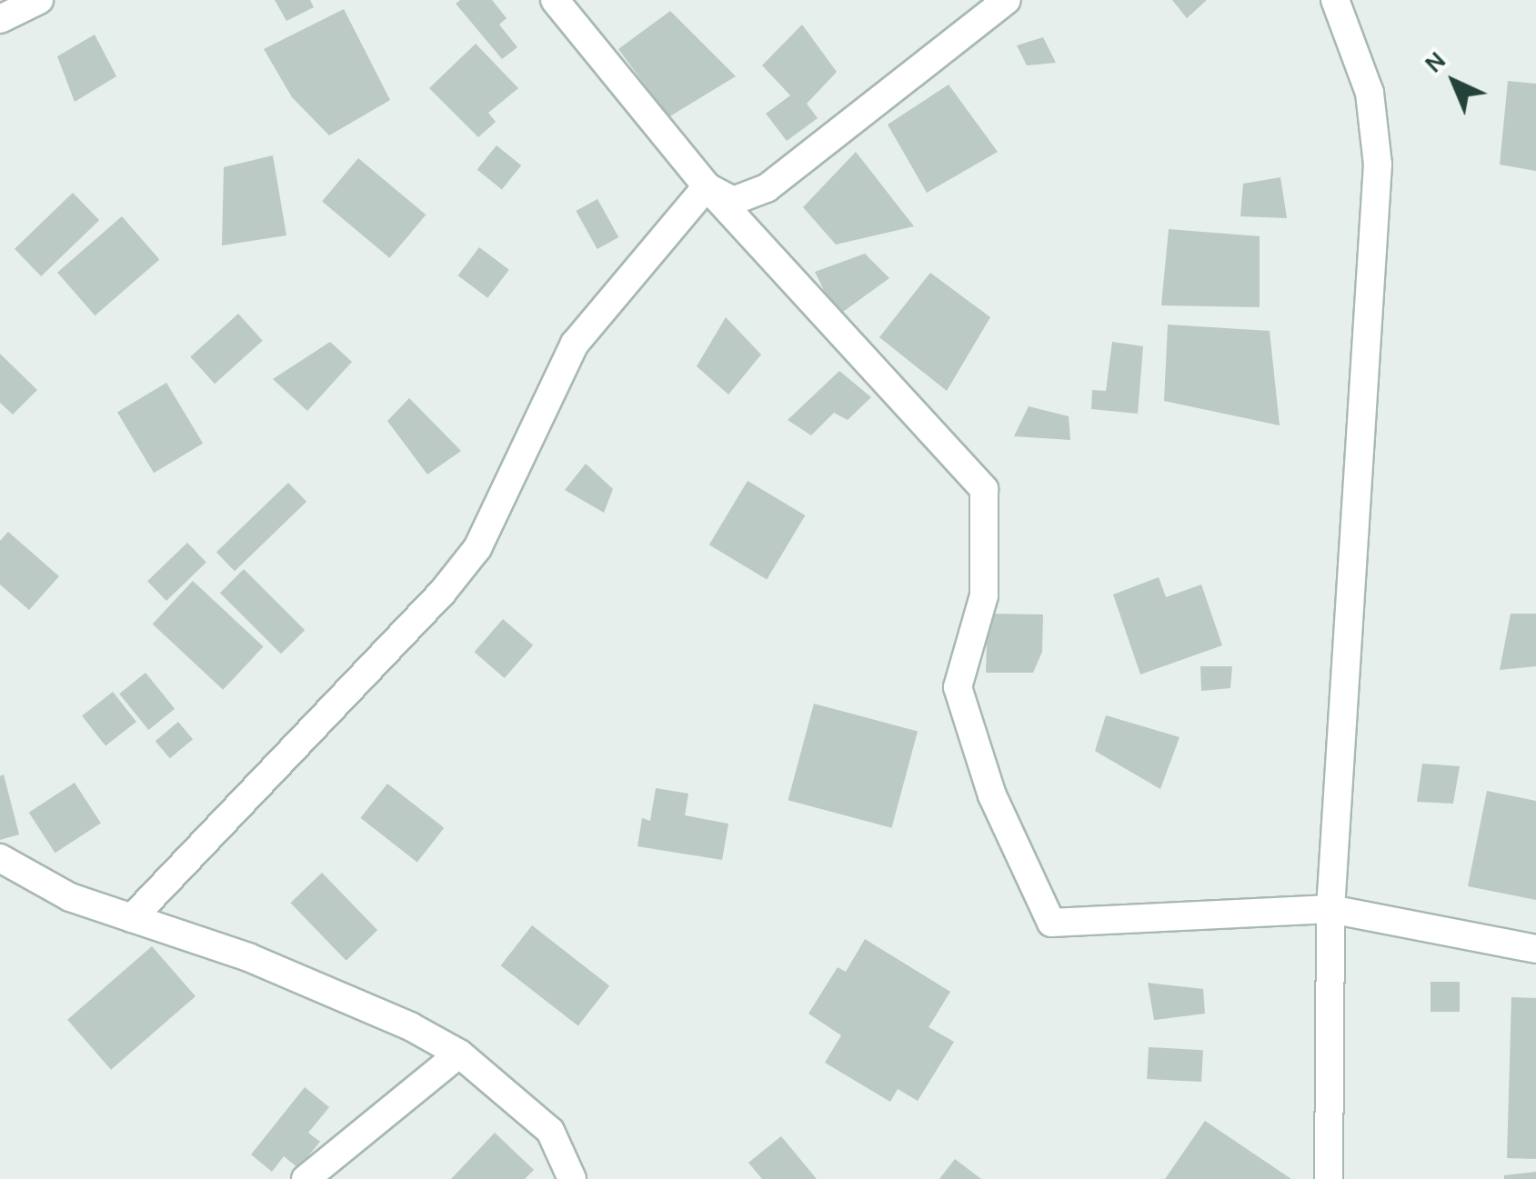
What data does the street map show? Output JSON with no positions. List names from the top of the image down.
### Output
{
  "north": "top left"
}
